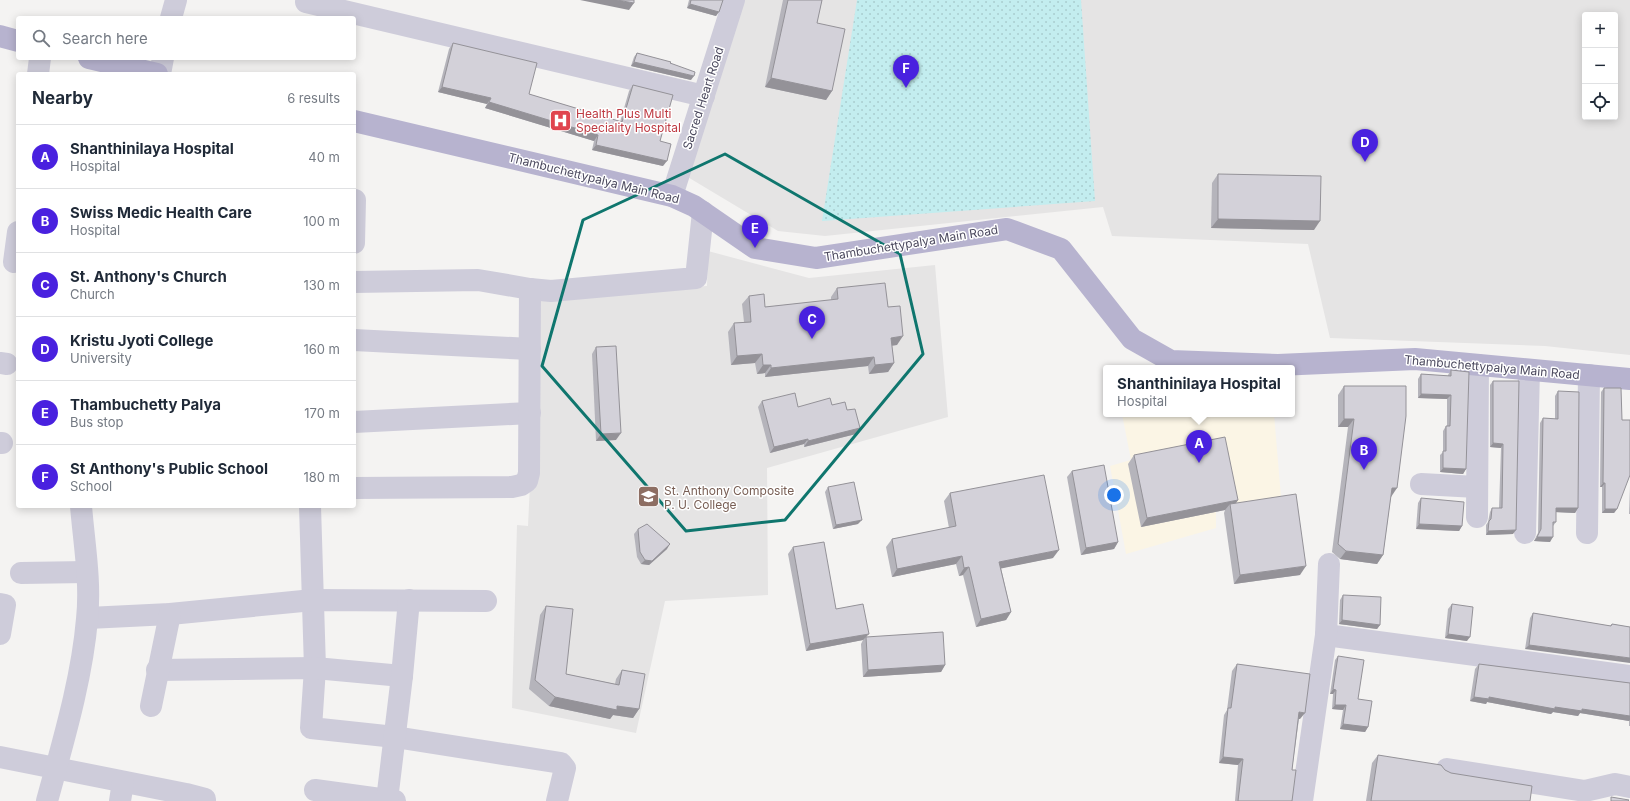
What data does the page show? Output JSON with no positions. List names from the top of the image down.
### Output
{
  "streets": {
    "main road": ["Thambuchettypalya Main Road"],
    "street": ["Sacred Heart Road"]
  },
  "crossings": [
    ["Sacred Heart Road", "Thambuchettypalya Main Road"]
  ],
  "places": {
    "hospital": ["Health Plus Multi Speciality Hospital"],
    "school or university": ["St. Anthony Composite P. U. College"]
  },
  "page": {
    "map_buttons": ["+", "−"],
    "search": "Search here",
    "pins": [
      "F",
      "D",
      "E",
      "C",
      "A",
      "B"
    ],
    "heading": ["Nearby", "6 results"],
    "list": [
      {
        "mark": "A",
        "name": "Shanthinilaya Hospital",
        "note": "Hospital",
        "value": "40 m"
      },
      {
        "mark": "B",
        "name": "Swiss Medic Health Care",
        "note": "Hospital",
        "value": "100 m"
      },
      {
        "mark": "C",
        "name": "St. Anthony's Church",
        "note": "Church",
        "value": "130 m"
      },
      {
        "mark": "D",
        "name": "Kristu Jyoti College",
        "note": "University",
        "value": "160 m"
      },
      {
        "mark": "E",
        "name": "Thambuchetty Palya",
        "note": "Bus stop",
        "value": "170 m"
      },
      {
        "mark": "F",
        "name": "St Anthony's Public School",
        "note": "School",
        "value": "180 m"
      }
    ],
    "popup": ["Shanthinilaya Hospital", "Hospital"]
  }
}
